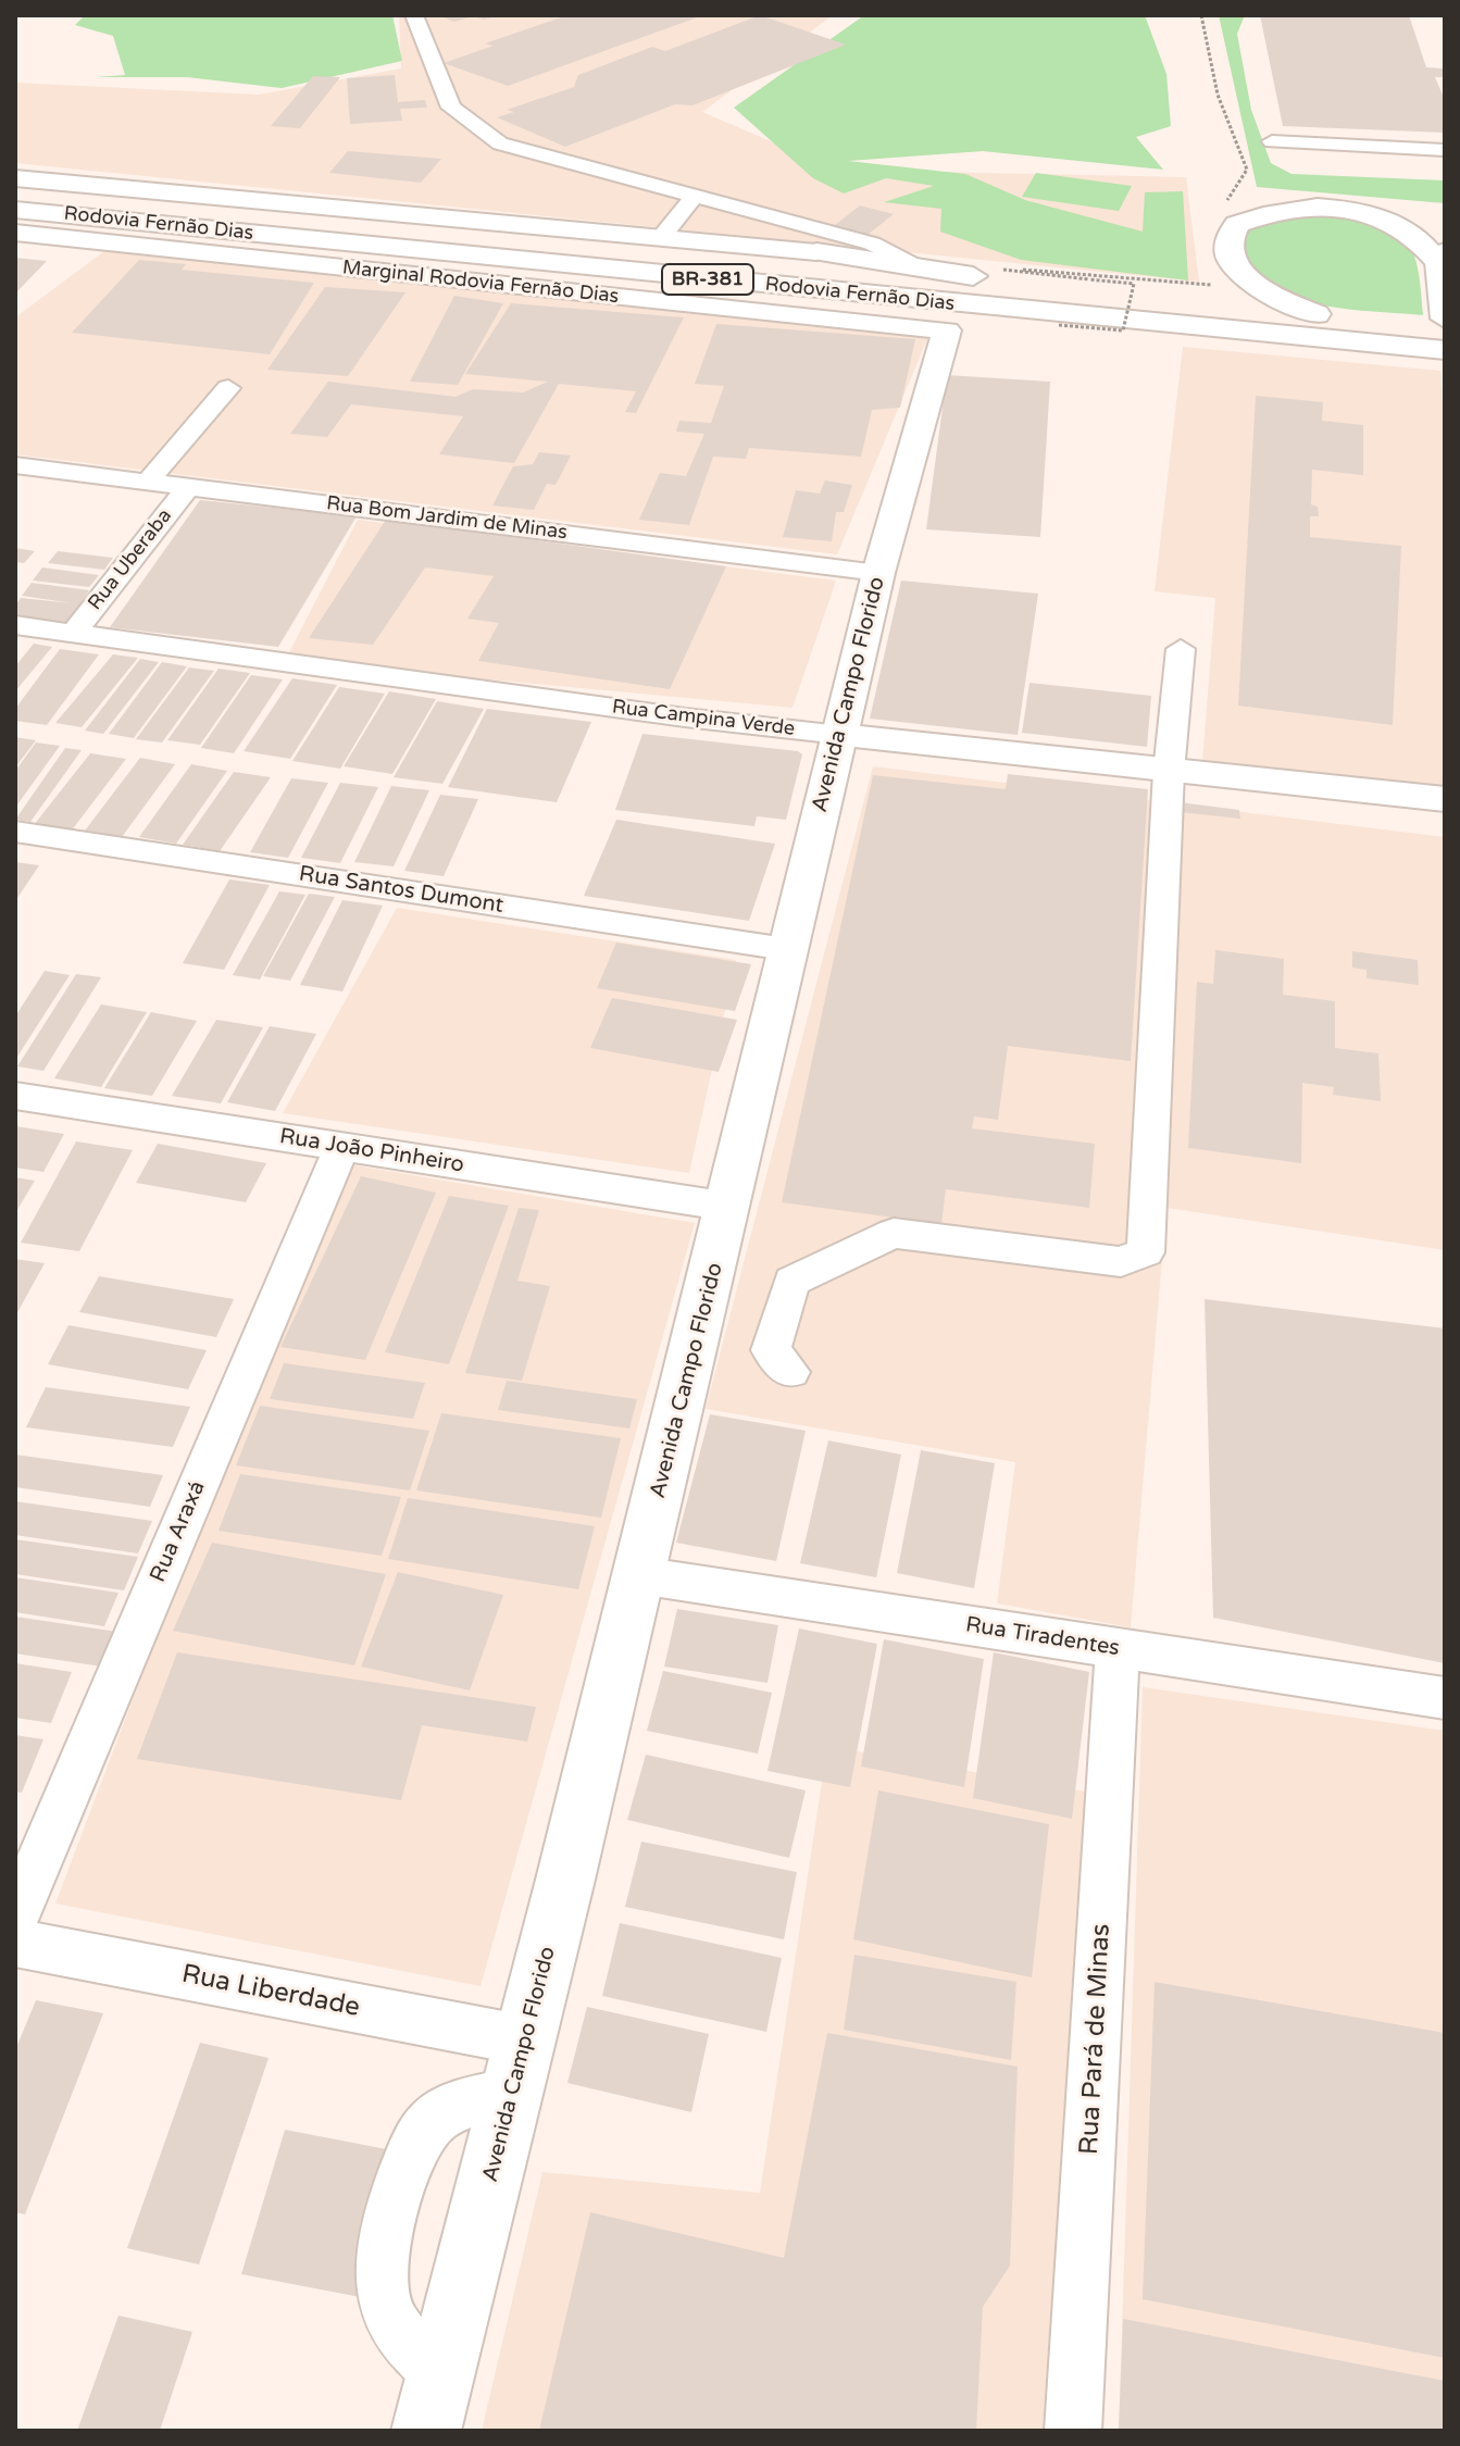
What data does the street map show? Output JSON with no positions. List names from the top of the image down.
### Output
{
  "streets": {
    "highway": ["Rodovia Fernão Dias", "BR-381"],
    "main road": ["Marginal Rodovia Fernão Dias", "Avenida Campo Florido", "Rua Campina Verde"],
    "street": [
      "Rua Bom Jardim de Minas",
      "Rua Uberaba",
      "Rua Santos Dumont",
      "Rua João Pinheiro",
      "Rua Araxá",
      "Rua Tiradentes",
      "Rua Liberdade",
      "Rua Pará de Minas"
    ]
  },
  "crossings": [
    ["Rodovia Fernão Dias", "BR-381"],
    ["Marginal Rodovia Fernão Dias", "Avenida Campo Florido"],
    ["Rua Bom Jardim de Minas", "Rua Uberaba"],
    ["Rua Bom Jardim de Minas", "Avenida Campo Florido"],
    ["Rua Uberaba", "Rua Campina Verde"],
    ["Avenida Campo Florido", "Rua Campina Verde"],
    ["Avenida Campo Florido", "Rua Santos Dumont"],
    ["Avenida Campo Florido", "Rua João Pinheiro"],
    ["Avenida Campo Florido", "Rua Tiradentes"],
    ["Avenida Campo Florido", "Rua Liberdade"],
    ["Rua João Pinheiro", "Rua Araxá"],
    ["Rua Tiradentes", "Rua Pará de Minas"]
  ]
}
